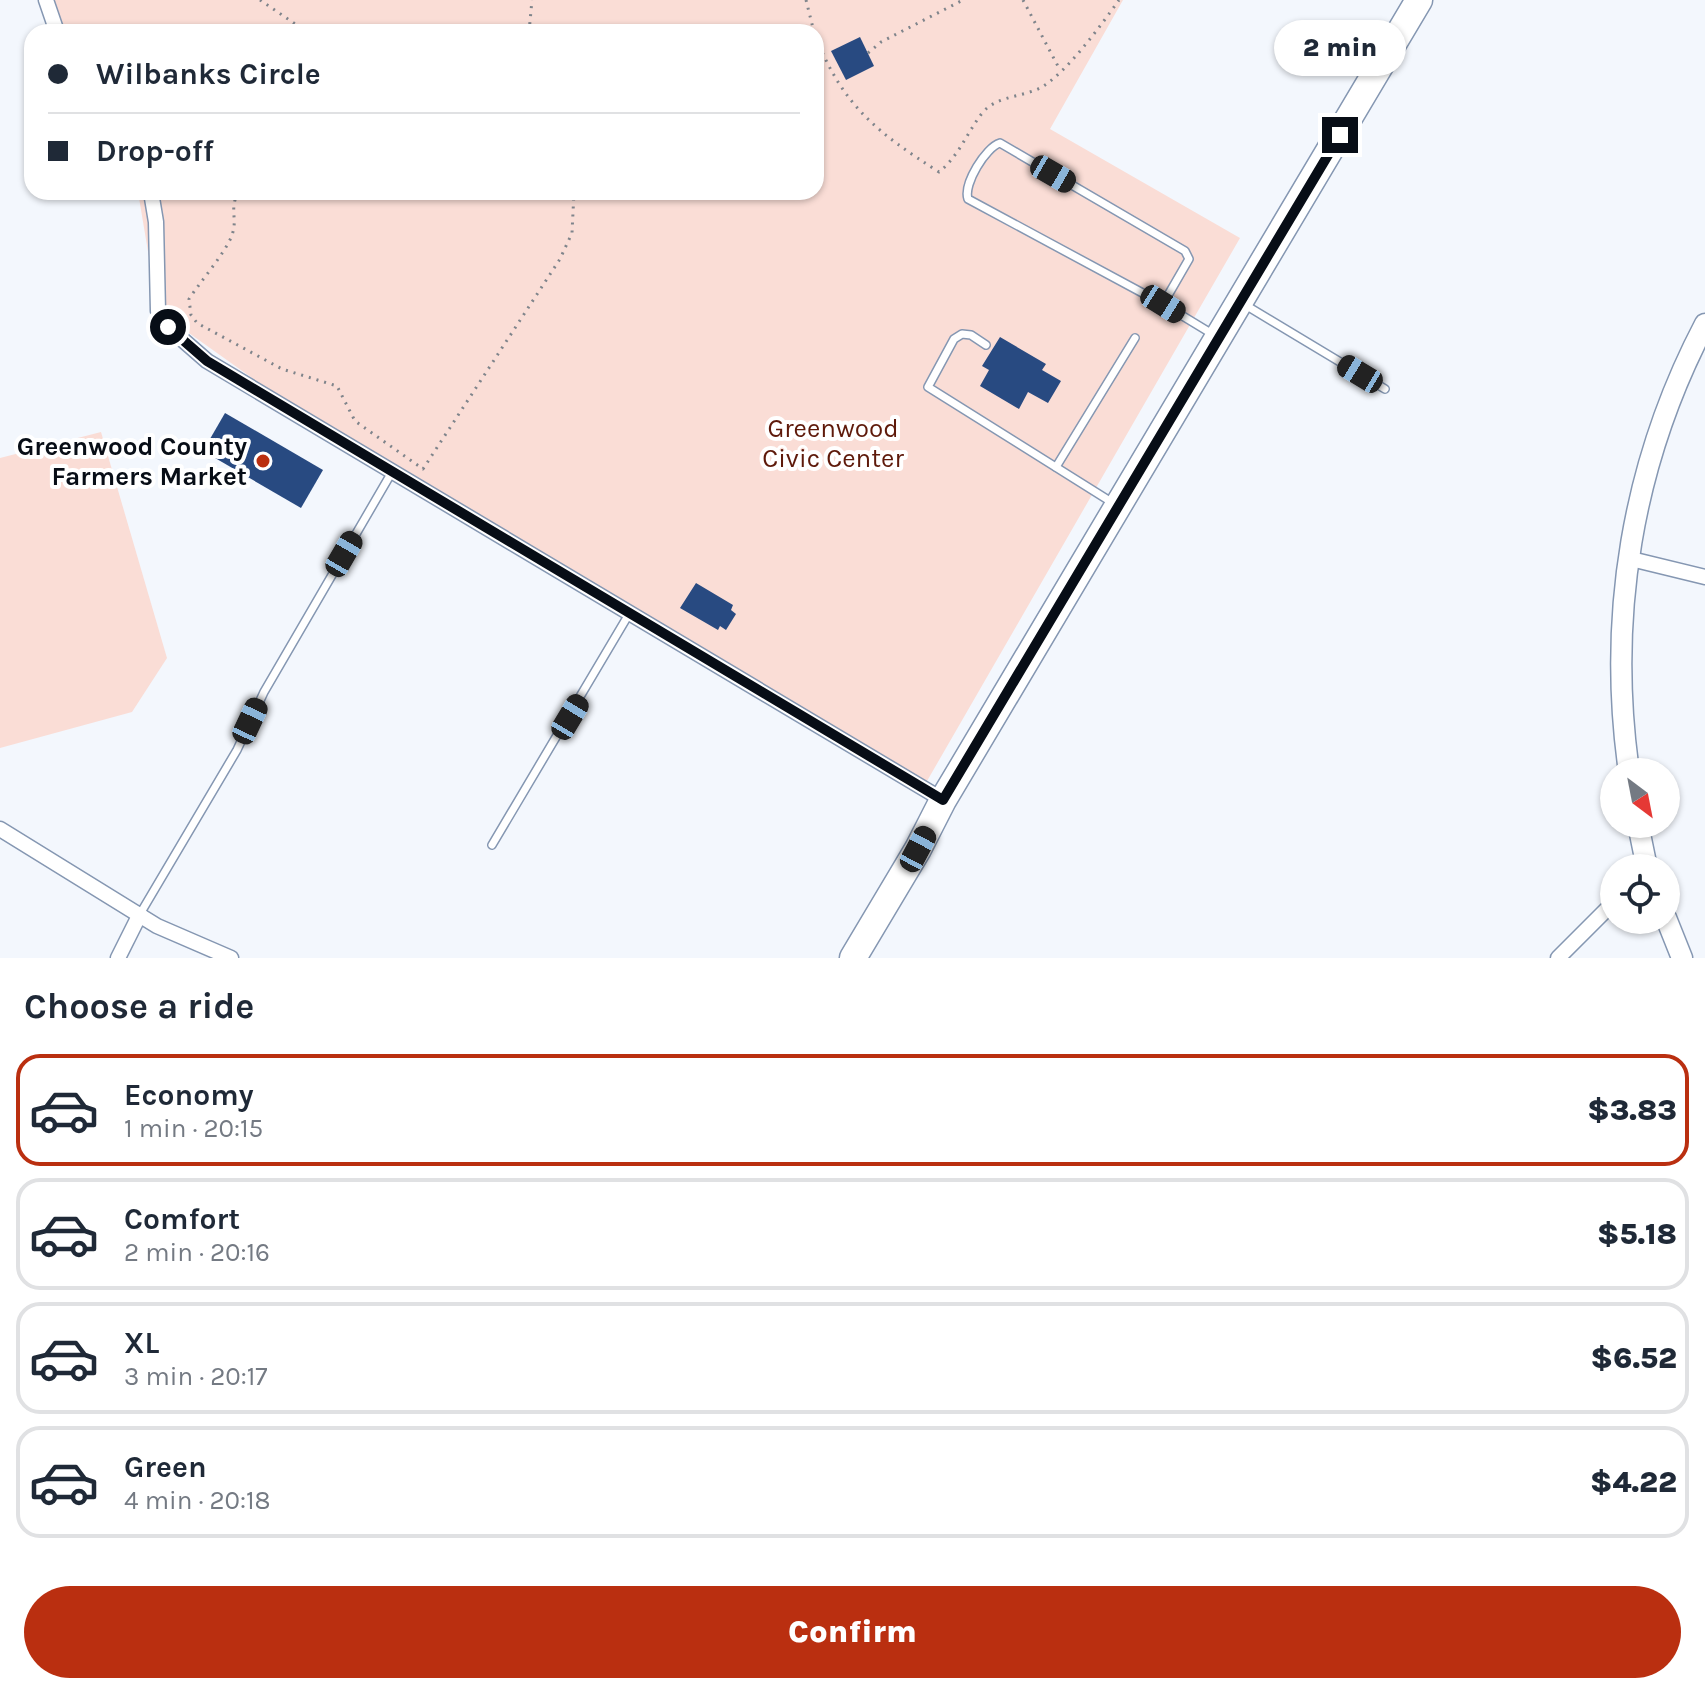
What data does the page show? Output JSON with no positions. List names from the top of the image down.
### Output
{
  "parks": ["Greenwood Civic Center"],
  "places": ["Greenwood County Farmers Market"],
  "north": "bottom right",
  "page": {
    "bubble": "2 min",
    "banner": ["Wilbanks Circle", "Drop-off"],
    "heading": "Choose a ride",
    "list": [
      {
        "name": "Economy",
        "note": "1 min · 20:15",
        "value": "$3.83"
      },
      {
        "name": "Comfort",
        "note": "2 min · 20:16",
        "value": "$5.18"
      },
      {
        "name": "XL",
        "note": "3 min · 20:17",
        "value": "$6.52"
      },
      {
        "name": "Green",
        "note": "4 min · 20:18",
        "value": "$4.22"
      }
    ],
    "buttons": "Confirm"
  }
}
